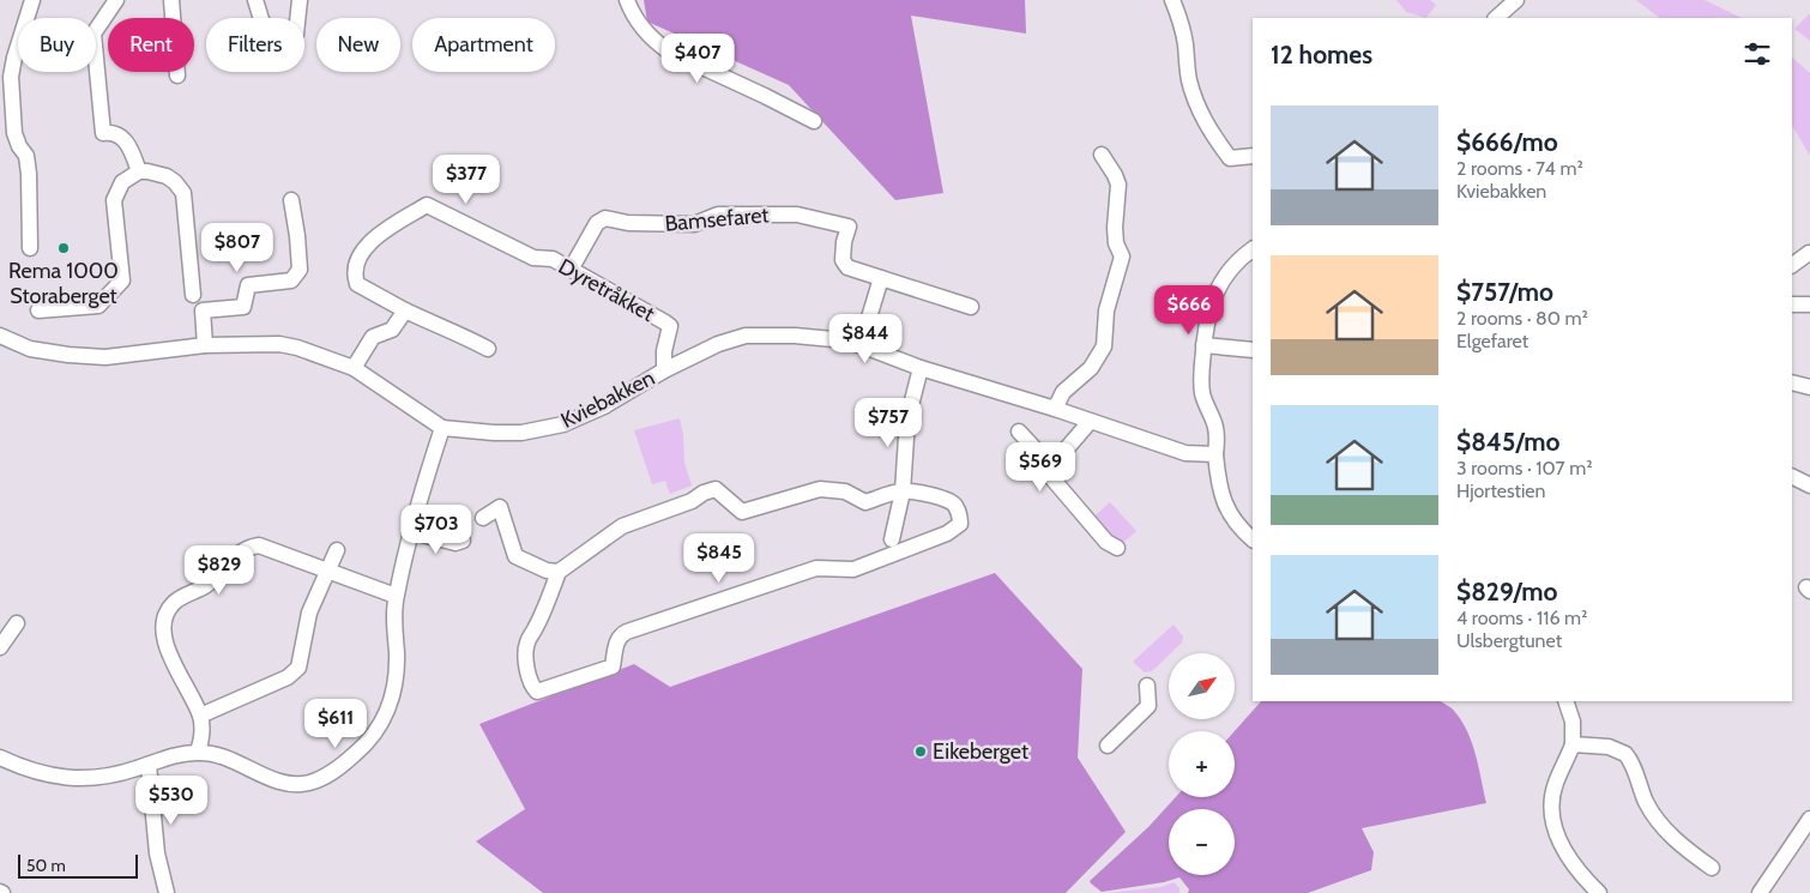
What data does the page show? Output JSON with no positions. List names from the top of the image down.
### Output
{
  "streets": {
    "street": ["Bamsefaret", "Dyretråkket", "Kviebakken"]
  },
  "crossings": [
    ["Bamsefaret", "Dyretråkket"],
    ["Dyretråkket", "Kviebakken"]
  ],
  "places": ["Rema 1000 Storaberget", "Eikeberget"],
  "scale_bar": "50 m",
  "north": "top right",
  "page": {
    "chip": [
      "Buy",
      "Rent",
      "Filters",
      "New",
      "Apartment"
    ],
    "heading": "12 homes",
    "price": [
      "$407",
      "$377",
      "$807",
      "$666",
      "$844",
      "$757",
      "$569",
      "$703",
      "$845",
      "$829",
      "$611",
      "$530"
    ],
    "list": [
      {
        "name": "$666/mo",
        "note": "2 rooms · 74 m² · Kviebakken"
      },
      {
        "name": "$757/mo",
        "note": "2 rooms · 80 m² · Elgefaret"
      },
      {
        "name": "$845/mo",
        "note": "3 rooms · 107 m² · Hjortestien"
      },
      {
        "name": "$829/mo",
        "note": "4 rooms · 116 m² · Ulsbergtunet"
      }
    ],
    "map_buttons": ["+", "−"],
    "scale": "50 m"
  }
}
